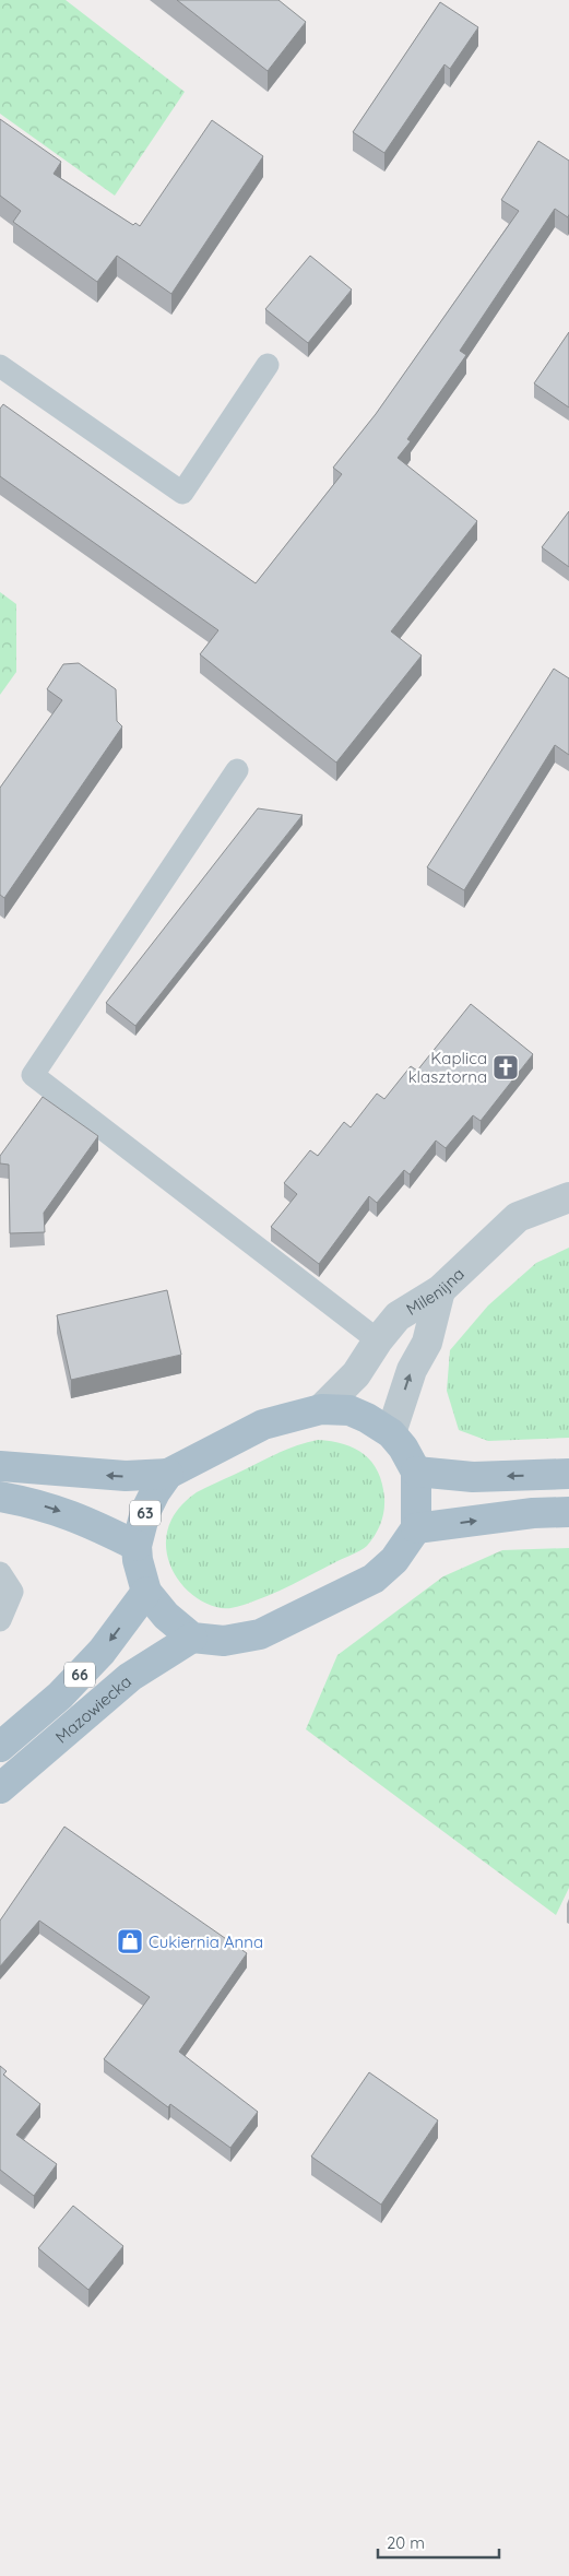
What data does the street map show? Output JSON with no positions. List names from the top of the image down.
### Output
{
  "streets": {
    "main road": ["63", "66", "Mazowiecka"],
    "street": ["Milenijna"]
  },
  "crossings": [
    ["Milenijna", "63"],
    ["63", "Mazowiecka"]
  ],
  "places": {
    "church": ["Kaplica klasztorna"],
    "shop": ["Cukiernia Anna"]
  },
  "scale_bar": "20 m"
}
